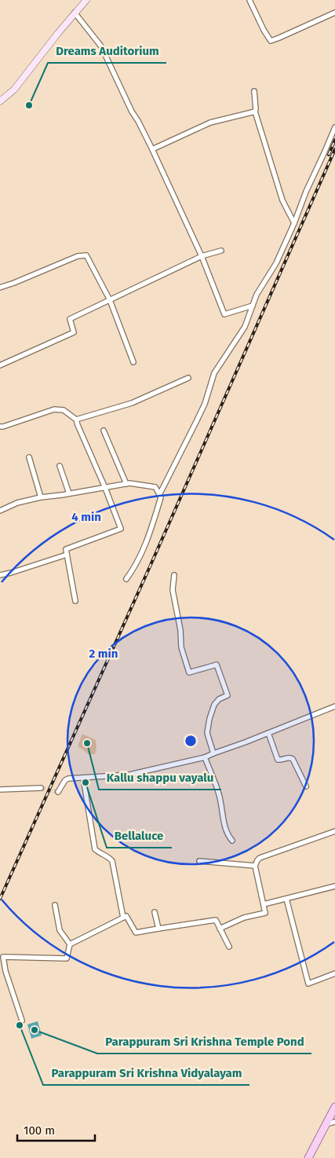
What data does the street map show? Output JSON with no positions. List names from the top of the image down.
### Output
{
  "places": [
    "Dreams Auditorium",
    "Kallu shappu vayalu",
    "Bellaluce",
    "Parappuram Sri Krishna Vidyalayam",
    "Parappuram Sri Krishna Temple Pond"
  ],
  "scale_bar": "100 m",
  "rings": ["4 min", "2 min"]
}
